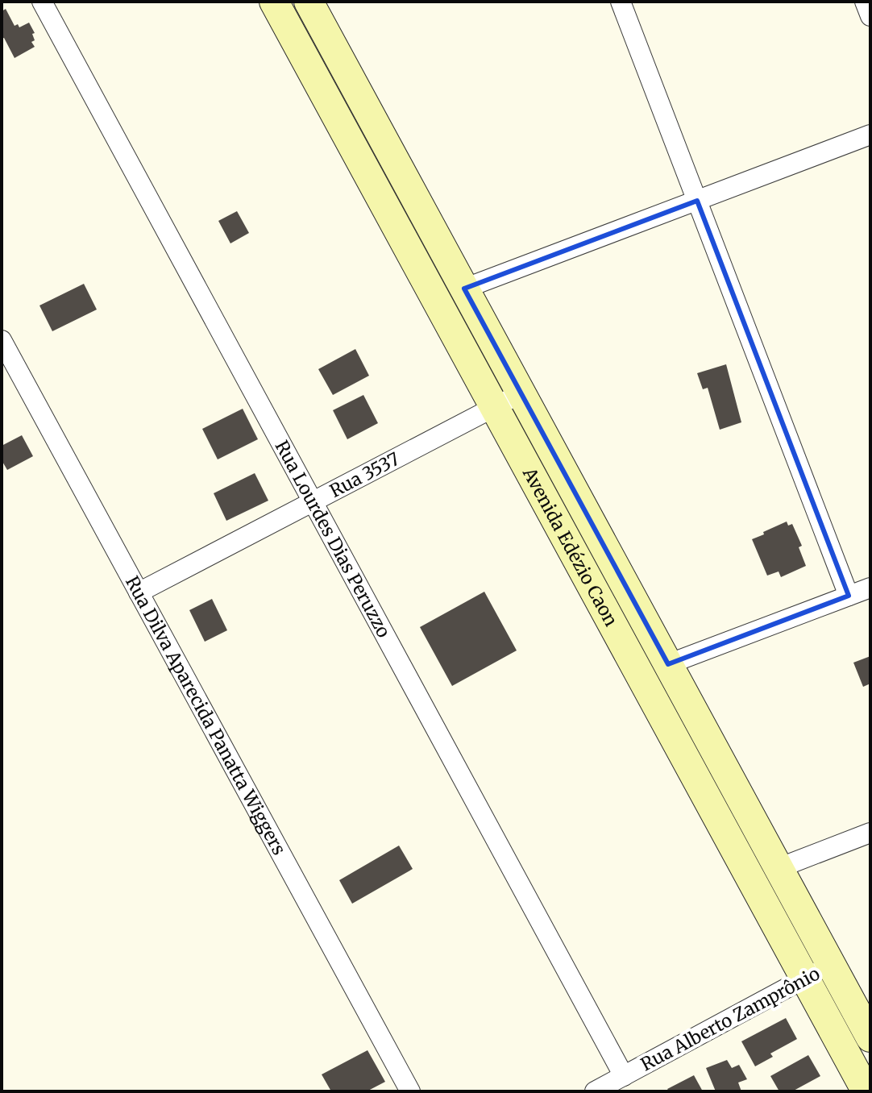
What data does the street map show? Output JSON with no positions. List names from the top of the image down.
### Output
{
  "streets": {
    "main road": ["Avenida Edézio Caon"],
    "street": [
      "Rua 3537",
      "Rua Lourdes Dias Peruzzo",
      "Rua Dilva Aparecida Panatta Wiggers",
      "Rua Alberto Zamprônio"
    ]
  },
  "crossings": [
    ["Rua 3537", "Rua Lourdes Dias Peruzzo"],
    ["Rua 3537", "Avenida Edézio Caon"],
    ["Rua 3537", "Rua Dilva Aparecida Panatta Wiggers"],
    ["Rua Lourdes Dias Peruzzo", "Rua Alberto Zamprônio"],
    ["Avenida Edézio Caon", "Rua Alberto Zamprônio"]
  ]
}
